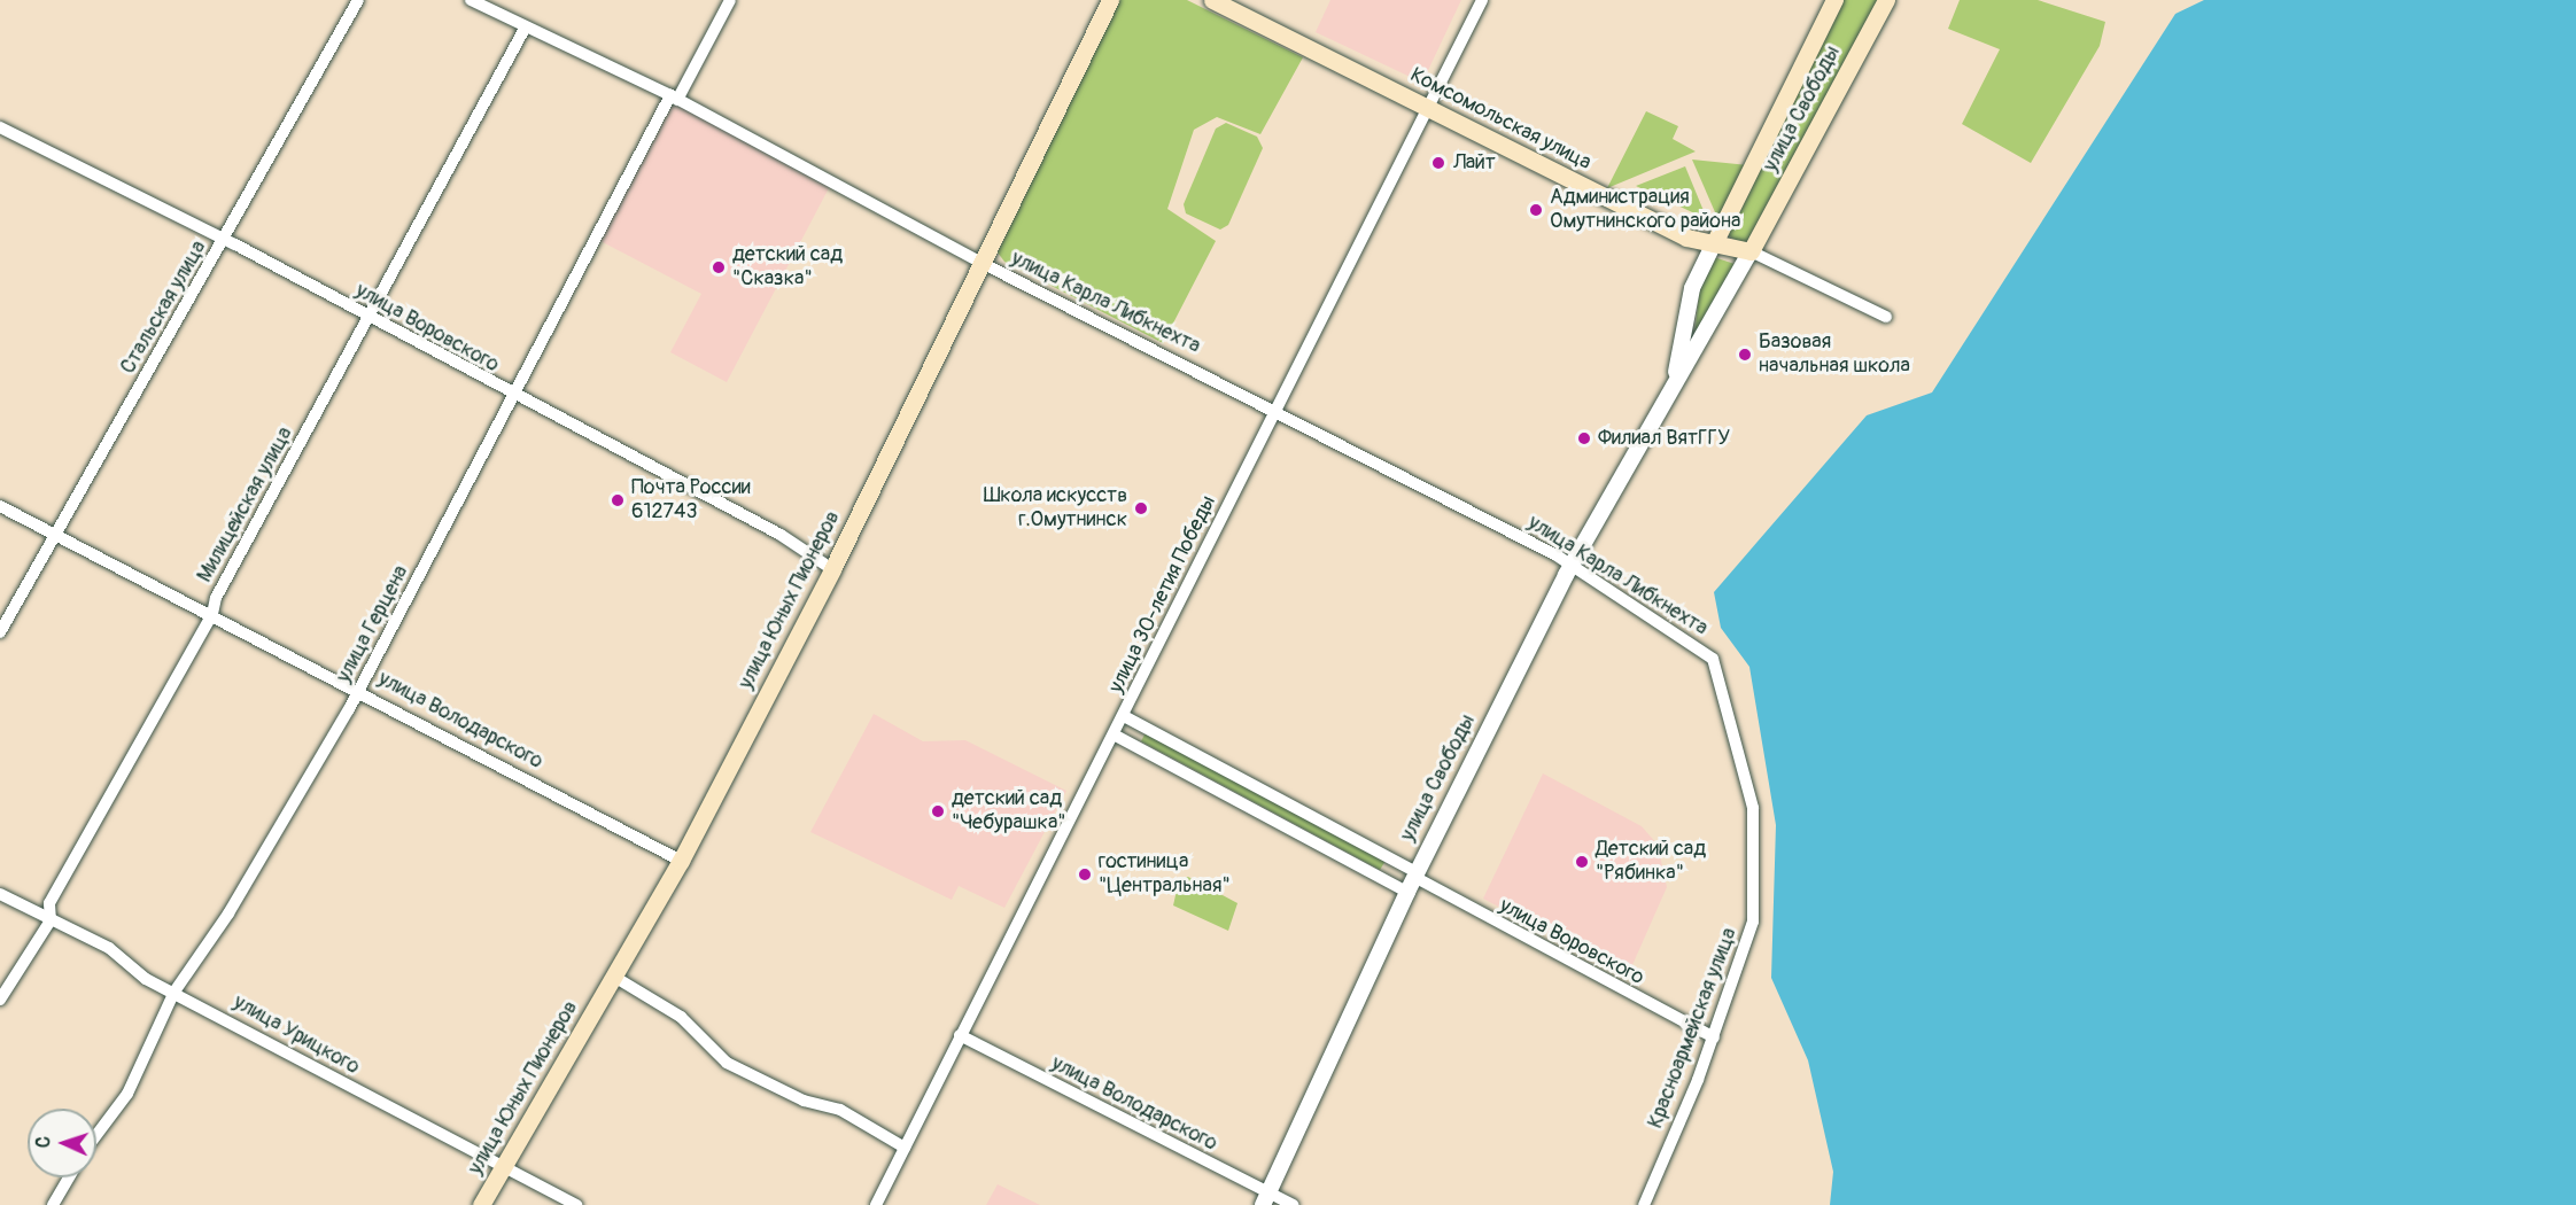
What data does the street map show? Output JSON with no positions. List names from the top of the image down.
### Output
{
  "streets": {
    "main road": ["улица Свободы", "Комсомольская улица", "улица Юных Пионеров"],
    "street": [
      "улица Карла Либкнехта",
      "Стальская улица",
      "улица Воровского",
      "Милицейская улица",
      "улица 30-летия Победы",
      "улица Герцена",
      "улица Володарского",
      "Красноармейская улица",
      "улица Урицкого"
    ]
  },
  "crossings": [
    ["улица Свободы", "Комсомольская улица"],
    ["улица Свободы", "улица Карла Либкнехта"],
    ["улица Свободы", "улица Воровского"],
    ["улица Свободы", "улица Володарского"],
    ["Комсомольская улица", "улица 30-летия Победы"],
    ["улица Карла Либкнехта", "Милицейская улица"],
    ["улица Карла Либкнехта", "улица 30-летия Победы"],
    ["улица Карла Либкнехта", "улица Юных Пионеров"],
    ["улица Карла Либкнехта", "улица Герцена"],
    ["улица Карла Либкнехта", "Красноармейская улица"],
    ["Стальская улица", "улица Воровского"],
    ["Стальская улица", "улица Володарского"],
    ["улица Воровского", "Милицейская улица"],
    ["улица Воровского", "улица 30-летия Победы"],
    ["улица Воровского", "улица Юных Пионеров"],
    ["улица Воровского", "улица Герцена"],
    ["улица Воровского", "Красноармейская улица"],
    ["Милицейская улица", "улица Володарского"],
    ["Милицейская улица", "улица Урицкого"],
    ["улица 30-летия Победы", "улица Володарского"],
    ["улица Юных Пионеров", "улица Володарского"],
    ["улица Юных Пионеров", "улица Урицкого"],
    ["улица Герцена", "улица Володарского"],
    ["улица Герцена", "улица Урицкого"]
  ],
  "places": [
    "Лайт",
    "Администрация Омутнинского района",
    "детский сад \"Сказка\"",
    "Базовая начальная школа",
    "Филиал ВятГГУ",
    "Почта России 612743",
    "Школа искусств г.Омутнинск",
    "детский сад \"Чебурашка\"",
    "Детский сад \"Рябинка\"",
    "гостиница \"Центральная\""
  ],
  "north": "left"
}
